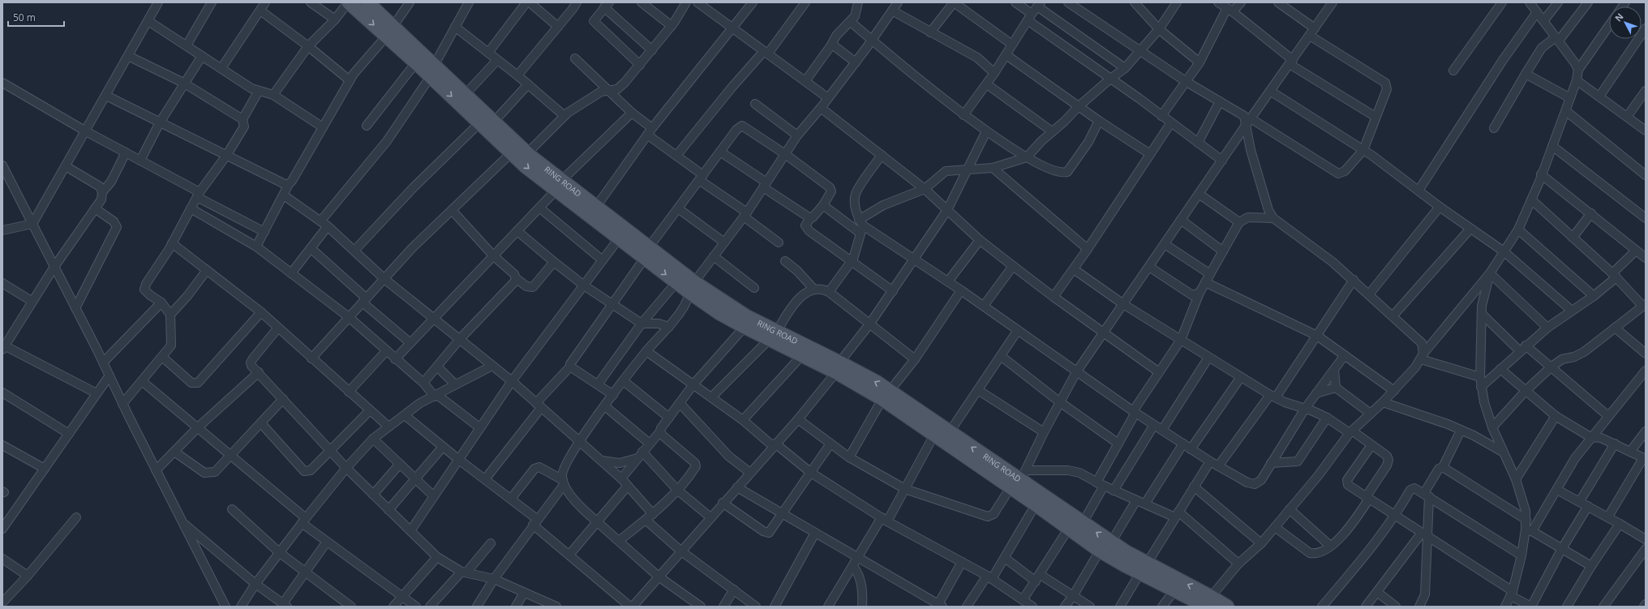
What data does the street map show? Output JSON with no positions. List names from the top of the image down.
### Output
{
  "streets": {
    "main road": ["RING ROAD"]
  },
  "scale_bar": "50 m",
  "north": "top left"
}
